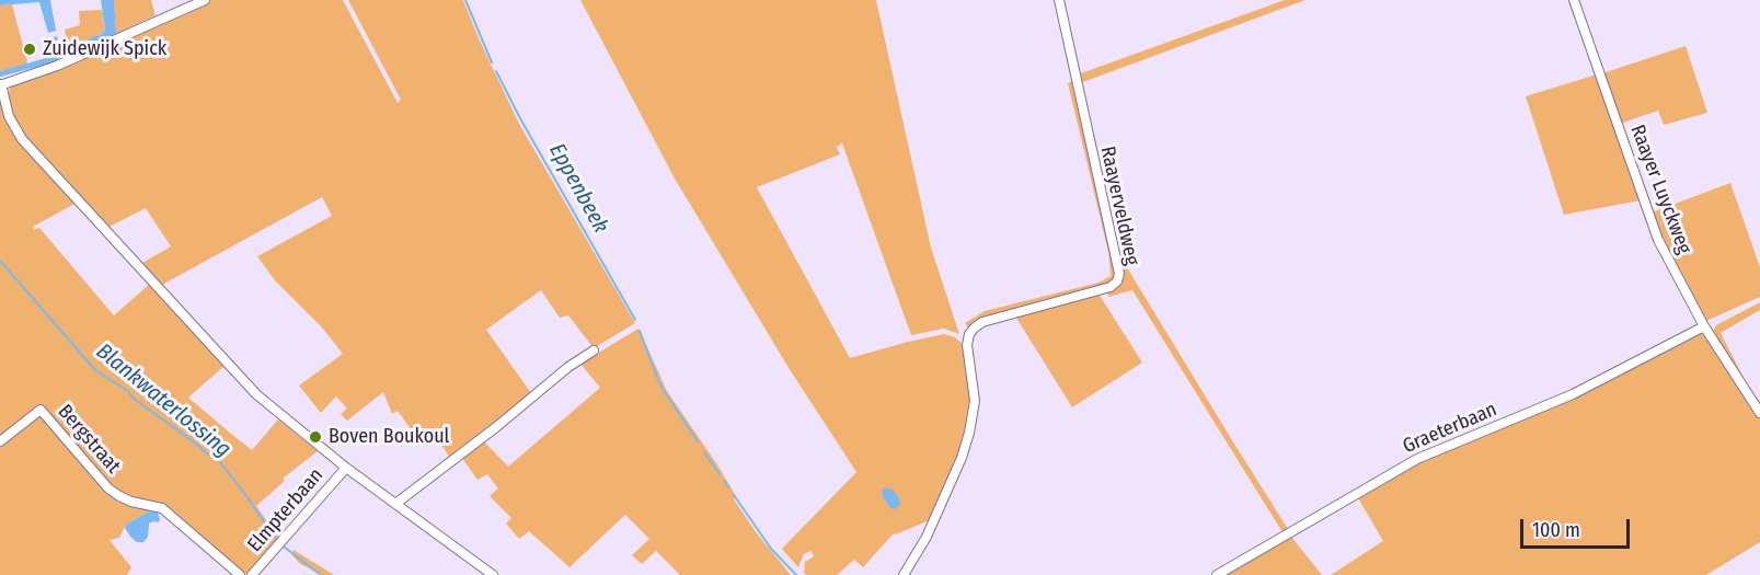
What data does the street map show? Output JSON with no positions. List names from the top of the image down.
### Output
{
  "streets": {
    "street": [
      "Raayer Luyckweg",
      "Raayerveldweg",
      "Graeterbaan",
      "Bergstraat",
      "Elmpterbaan"
    ]
  },
  "crossings": [
    ["Raayer Luyckweg", "Graeterbaan"]
  ],
  "water": ["Eppenbeek", "Blankwaterlossing"],
  "places": ["Zuidewijk Spick", "Boven Boukoul"],
  "scale_bar": "100 m"
}
